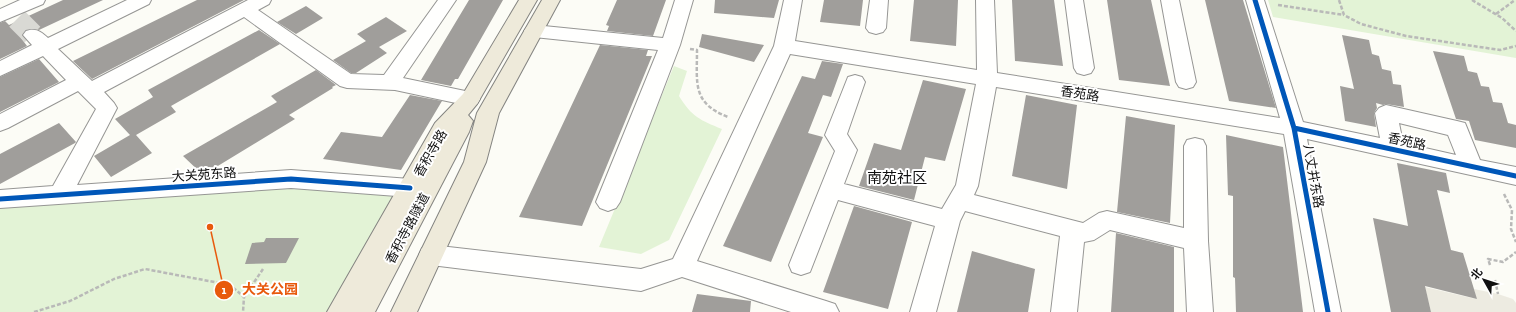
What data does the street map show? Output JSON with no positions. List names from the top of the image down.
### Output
{
  "streets": {
    "main road": ["香积寺路", "香积寺路隧道"],
    "street": ["香苑路", "大关苑东路", "八丈井东路"]
  },
  "crossings": [
    ["香苑路", "八丈井东路"],
    ["香积寺路", "大关苑东路"],
    ["香积寺路", "香积寺路隧道"]
  ],
  "districts": ["南苑社区"],
  "places": ["大关公园"],
  "north": "top left"
}
